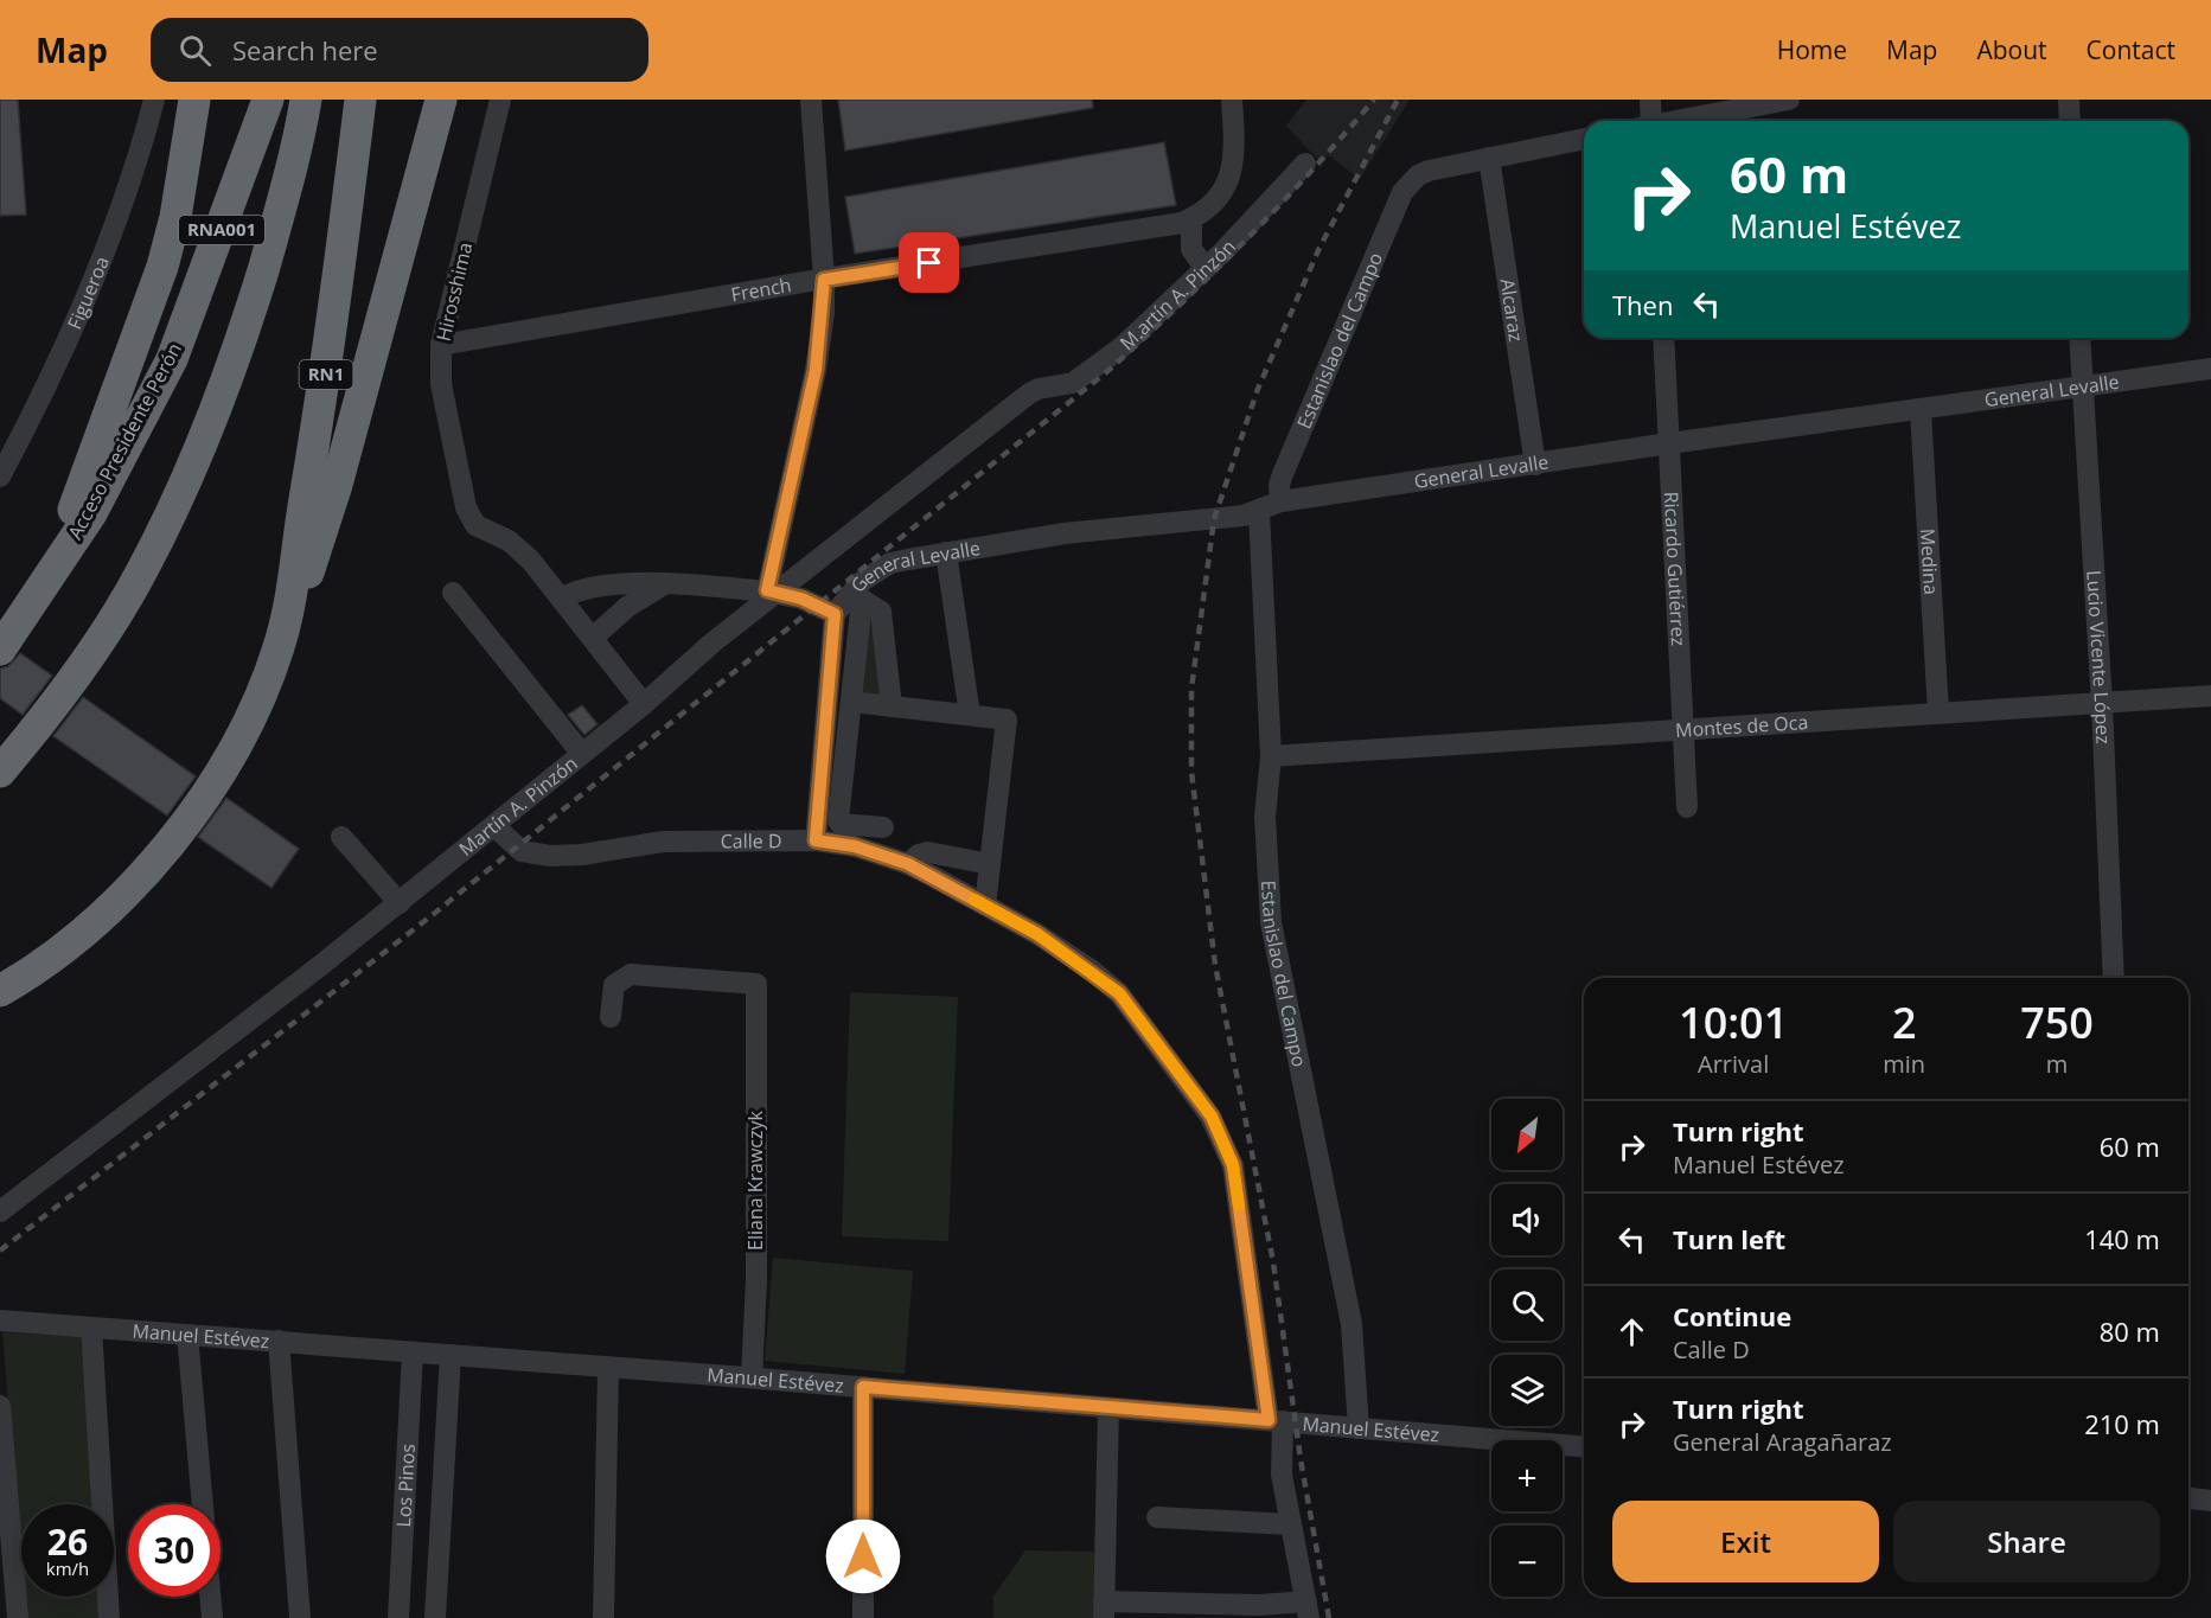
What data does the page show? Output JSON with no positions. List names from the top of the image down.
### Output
{
  "streets": {
    "highway": ["RNA001", "RN1", "Acceso Presidente Perón"],
    "street": [
      "French",
      "Hirosshima",
      "Figueroa",
      "M.artín A. Pinzón",
      "Alcaraz",
      "Estanislao del Campo",
      "General Levalle",
      "Medina",
      "Ricardo Gutiérrez",
      "Lucio Vicente López",
      "Montes de Oca",
      "Martín A. Pinzón",
      "Calle D",
      "Eliana Krawczyk",
      "Manuel Estévez",
      "Los Pinos"
    ]
  },
  "crossings": [
    ["French", "Hirosshima"],
    ["Hirosshima", "General Levalle"],
    ["M.artín A. Pinzón", "Martín A. Pinzón"],
    ["Alcaraz", "Estanislao del Campo"],
    ["Alcaraz", "General Levalle"],
    ["Estanislao del Campo", "General Levalle"],
    ["Estanislao del Campo", "Montes de Oca"],
    ["Estanislao del Campo", "Manuel Estévez"],
    ["General Levalle", "Medina"],
    ["General Levalle", "Ricardo Gutiérrez"],
    ["General Levalle", "Lucio Vicente López"],
    ["General Levalle", "Martín A. Pinzón"],
    ["Medina", "Montes de Oca"],
    ["Ricardo Gutiérrez", "Montes de Oca"],
    ["Lucio Vicente López", "Montes de Oca"],
    ["Martín A. Pinzón", "Calle D"],
    ["Calle D", "Manuel Estévez"],
    ["Eliana Krawczyk", "Manuel Estévez"],
    ["Manuel Estévez", "Los Pinos"]
  ],
  "north": "bottom left",
  "page": {
    "header": "Map",
    "search": "Search here",
    "nav": [
      "Home",
      "Map",
      "About",
      "Contact"
    ],
    "turn": ["60 m", "Manuel Estévez"],
    "then": "Then",
    "eta": [
      "10:01",
      "Arrival",
      "2",
      "min",
      "750",
      "m"
    ],
    "map_buttons": ["+", "−"],
    "list": [
      {
        "name": "Turn right",
        "note": "Manuel Estévez",
        "value": "60 m"
      },
      {
        "name": "Turn left",
        "value": "140 m"
      },
      {
        "name": "Continue",
        "note": "Calle D",
        "value": "80 m"
      },
      {
        "name": "Turn right",
        "note": "General Aragañaraz",
        "value": "210 m"
      }
    ],
    "buttons": ["Exit", "Share"],
    "speed": "26 km/h",
    "limit": "30"
  }
}
